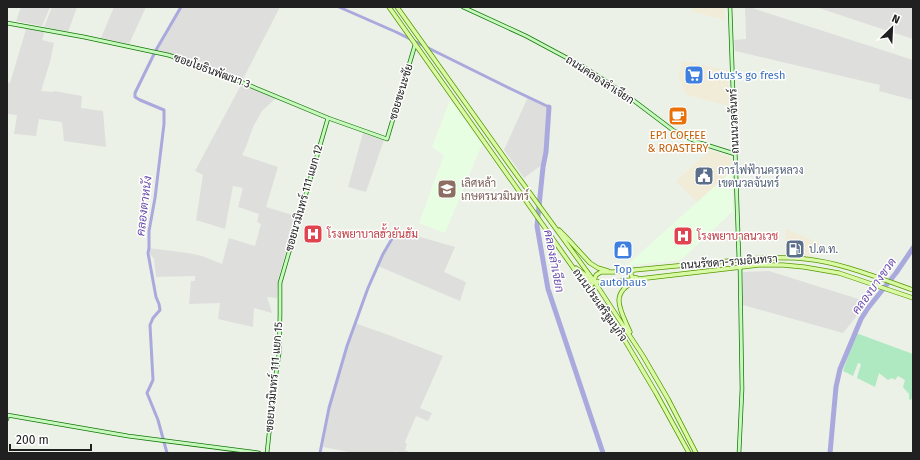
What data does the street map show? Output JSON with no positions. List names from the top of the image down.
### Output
{
  "streets": {
    "main road": ["ถนนรัชดา-รามอินทรา", "ถนนประเสริฐมนูกิจ"],
    "street": [
      "ซอยโยธินพัฒนา 3",
      "ถนนคลองลำเจียก",
      "ซอยชะนะชัย",
      "ถนนนวลจันทร์",
      "ซอยนวมินทร์ 111 แยก 12",
      "ซอยนวมินทร์ 111 แยก 15"
    ]
  },
  "crossings": [
    ["ซอยโยธินพัฒนา 3", "ซอยชะนะชัย"],
    ["ซอยโยธินพัฒนา 3", "ซอยนวมินทร์ 111 แยก 12"],
    ["ถนนคลองลำเจียก", "ถนนนวลจันทร์"],
    ["ซอยชะนะชัย", "ถนนประเสริฐมนูกิจ"],
    ["ถนนนวลจันทร์", "ถนนรัชดา-รามอินทรา"],
    ["ซอยนวมินทร์ 111 แยก 12", "ซอยนวมินทร์ 111 แยก 15"],
    ["ถนนรัชดา-รามอินทรา", "ถนนประเสริฐมนูกิจ"]
  ],
  "water": ["คลองตาหนัง", "คลองลำเจียก", "คลองบางขวด"],
  "places": {
    "supermarket": ["Lotus's go fresh"],
    "cafe": ["EP.1 COFFEE & ROASTERY"],
    "public building": ["การไฟฟ้านครหลวง เขตนวลจันทร์"],
    "school or university": ["เลิศหล้า เกษตรนวมินทร์"],
    "hospital": ["โรงพยาบาลฮั้วยันฮัม", "โรงพยาบาลนวเวช"],
    "fuel station": ["ป.ต.ท."],
    "shop": ["Top autohaus"]
  },
  "scale_bar": "200 m",
  "north": "top right"
}
